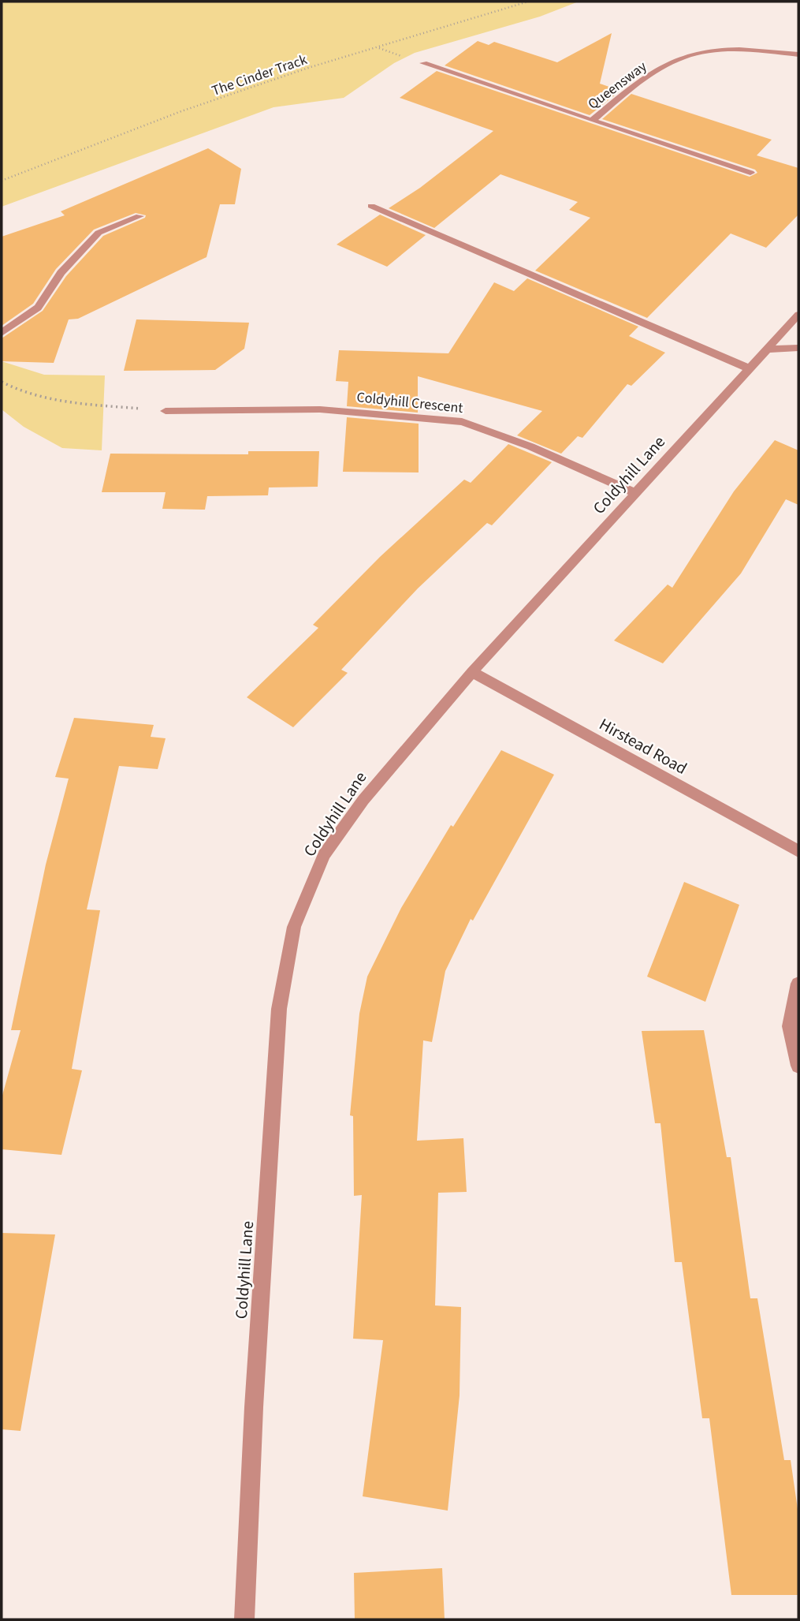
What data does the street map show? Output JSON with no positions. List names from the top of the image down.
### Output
{
  "streets": {
    "street": [
      "Queensway",
      "Coldyhill Crescent",
      "Coldyhill Lane",
      "Hirstead Road"
    ],
    "path": ["The Cinder Track"]
  },
  "crossings": [
    ["Coldyhill Crescent", "Coldyhill Lane"],
    ["Coldyhill Lane", "Hirstead Road"]
  ]
}
